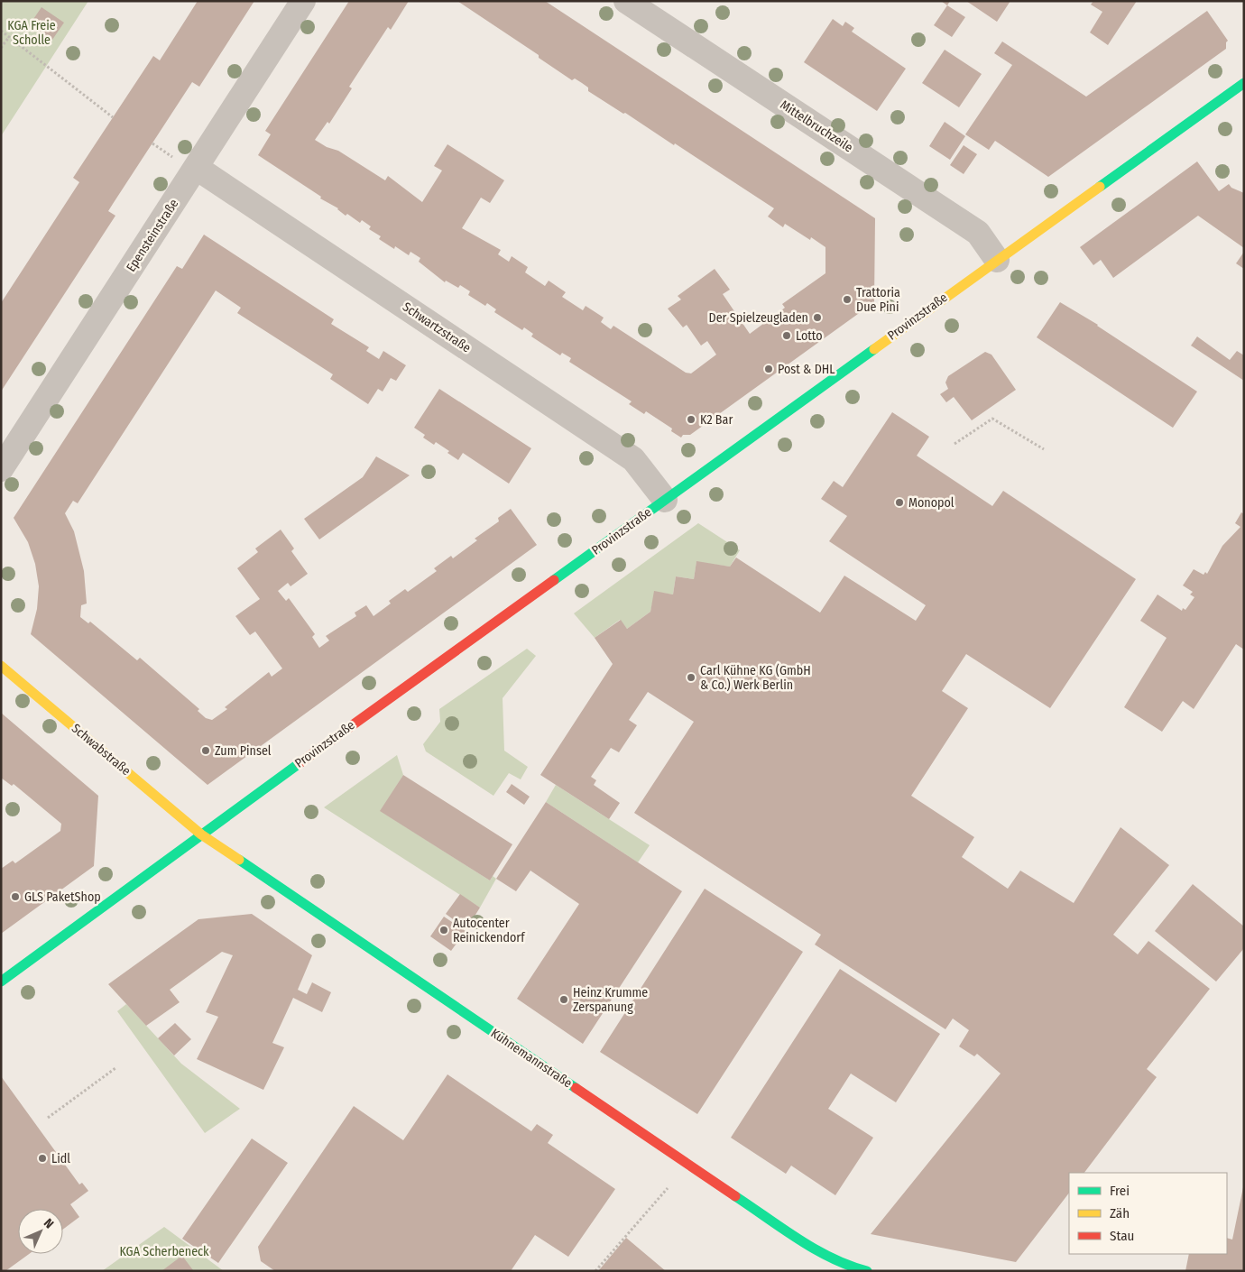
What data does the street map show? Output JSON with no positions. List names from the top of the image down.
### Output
{
  "streets": {
    "main road": ["Provinzstraße", "Schwabstraße", "Kühnemannstraße"],
    "street": ["Mittelbruchzeile", "Epensteinstraße", "Schwartzstraße"]
  },
  "crossings": [
    ["Mittelbruchzeile", "Provinzstraße"],
    ["Epensteinstraße", "Schwartzstraße"],
    ["Provinzstraße", "Schwartzstraße"],
    ["Provinzstraße", "Schwabstraße"],
    ["Provinzstraße", "Kühnemannstraße"],
    ["Schwabstraße", "Kühnemannstraße"]
  ],
  "parks": ["KGA Freie Scholle", "KGA Scherbeneck"],
  "places": [
    "Trattoria Due Pini",
    "Der Spielzeugladen",
    "Lotto",
    "Post & DHL",
    "K2 Bar",
    "Monopol",
    "Carl Kühne KG (GmbH & Co.) Werk Berlin",
    "Zum Pinsel",
    "GLS PaketShop",
    "Autocenter Reinickendorf",
    "Heinz Krumme Zerspanung",
    "Lidl"
  ],
  "legend": ["Frei", "Zäh", "Stau"],
  "north": "top right"
}
